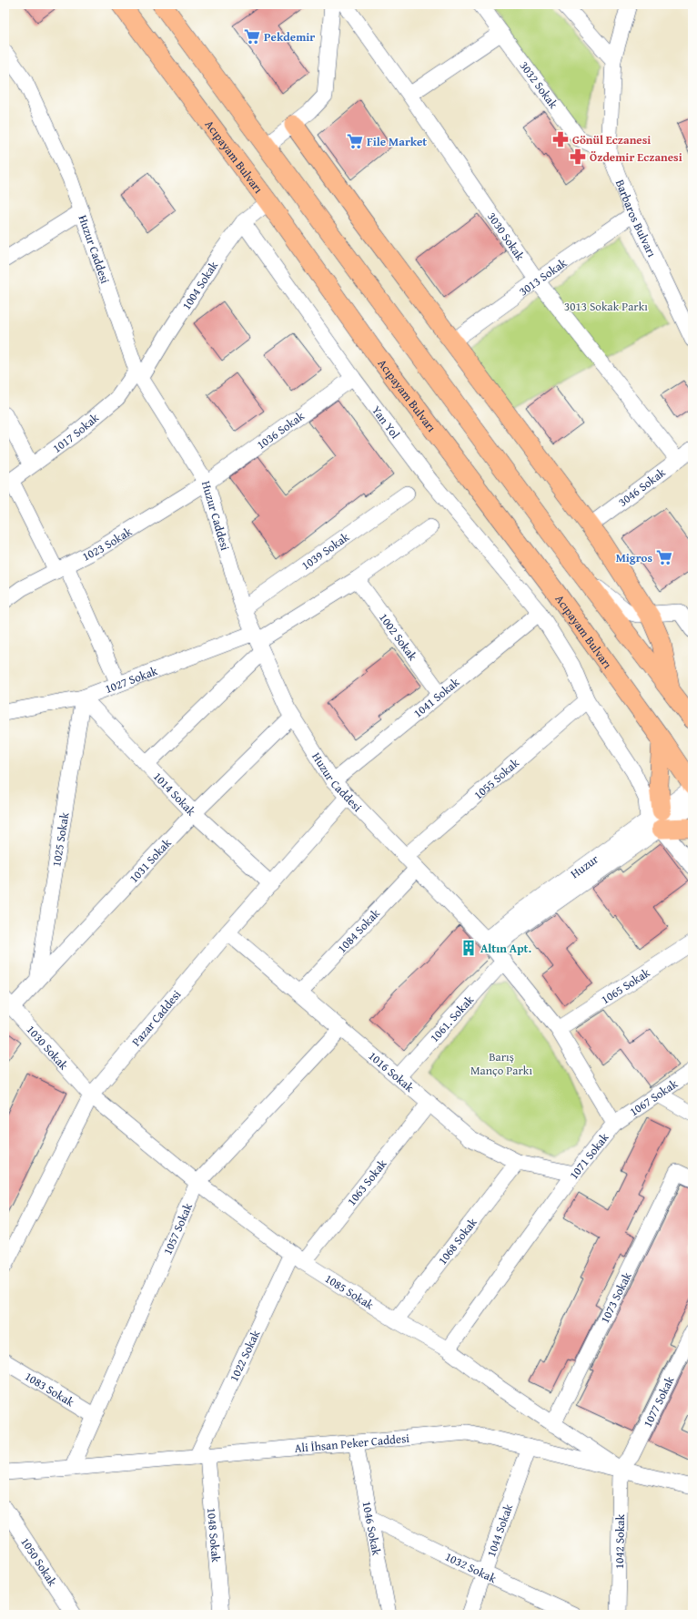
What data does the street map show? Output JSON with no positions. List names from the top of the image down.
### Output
{
  "streets": {
    "main road": ["Acıpayam Bulvarı"],
    "street": [
      "3032 Sokak",
      "Barbaros Bulvarı",
      "3030 Sokak",
      "Huzur Caddesi",
      "3013 Sokak",
      "1004 Sokak",
      "Yan Yol",
      "1036 Sokak",
      "1017 Sokak",
      "3046 Sokak",
      "1023 Sokak",
      "1039 Sokak",
      "1002 Sokak",
      "1027 Sokak",
      "1041 Sokak",
      "1055 Sokak",
      "1014 Sokak",
      "1025 Sokak",
      "1031 Sokak",
      "Huzur",
      "1084 Sokak",
      "1065 Sokak",
      "Pazar Caddesi",
      "1061. Sokak",
      "1030 Sokak",
      "1016 Sokak",
      "1067 Sokak",
      "1071 Sokak",
      "1063 Sokak",
      "1057 Sokak",
      "1068 Sokak",
      "1085 Sokak",
      "1073 Sokak",
      "1022 Sokak",
      "1083 Sokak",
      "1077 Sokak",
      "Ali İhsan Peker Caddesi",
      "1046 Sokak",
      "1044 Sokak",
      "1048 Sokak",
      "1042 Sokak",
      "1050 Sokak",
      "1032 Sokak"
    ]
  },
  "crossings": [
    ["3032 Sokak", "Barbaros Bulvarı"],
    ["Acıpayam Bulvarı", "1004 Sokak"],
    ["Acıpayam Bulvarı", "Huzur"],
    ["Barbaros Bulvarı", "3013 Sokak"],
    ["3030 Sokak", "3013 Sokak"],
    ["3030 Sokak", "3046 Sokak"],
    ["Huzur Caddesi", "1004 Sokak"],
    ["Huzur Caddesi", "1036 Sokak"],
    ["Huzur Caddesi", "1017 Sokak"],
    ["Huzur Caddesi", "1023 Sokak"],
    ["Huzur Caddesi", "1039 Sokak"],
    ["Huzur Caddesi", "1027 Sokak"],
    ["Huzur Caddesi", "1041 Sokak"],
    ["Huzur Caddesi", "1055 Sokak"],
    ["Huzur Caddesi", "1031 Sokak"],
    ["Huzur Caddesi", "Huzur"],
    ["Huzur Caddesi", "1084 Sokak"],
    ["Huzur Caddesi", "Pazar Caddesi"],
    ["1004 Sokak", "Yan Yol"],
    ["1004 Sokak", "1017 Sokak"],
    ["Yan Yol", "1036 Sokak"],
    ["Yan Yol", "1041 Sokak"],
    ["Yan Yol", "1055 Sokak"],
    ["Yan Yol", "Huzur"],
    ["1036 Sokak", "1023 Sokak"],
    ["1002 Sokak", "1041 Sokak"],
    ["1027 Sokak", "1014 Sokak"],
    ["1027 Sokak", "1025 Sokak"],
    ["1014 Sokak", "1025 Sokak"],
    ["1014 Sokak", "1031 Sokak"],
    ["1014 Sokak", "Pazar Caddesi"],
    ["1025 Sokak", "1031 Sokak"],
    ["1031 Sokak", "1030 Sokak"],
    ["1084 Sokak", "1016 Sokak"],
    ["1065 Sokak", "1071 Sokak"],
    ["Pazar Caddesi", "1030 Sokak"],
    ["Pazar Caddesi", "1016 Sokak"],
    ["Pazar Caddesi", "1085 Sokak"],
    ["1061. Sokak", "1016 Sokak"],
    ["1061. Sokak", "1071 Sokak"],
    ["1030 Sokak", "1085 Sokak"],
    ["1016 Sokak", "1071 Sokak"],
    ["1016 Sokak", "1063 Sokak"],
    ["1016 Sokak", "1057 Sokak"],
    ["1016 Sokak", "1068 Sokak"],
    ["1067 Sokak", "1071 Sokak"],
    ["1071 Sokak", "1085 Sokak"],
    ["1063 Sokak", "1085 Sokak"],
    ["1063 Sokak", "1022 Sokak"],
    ["1057 Sokak", "1085 Sokak"],
    ["1057 Sokak", "1083 Sokak"],
    ["1057 Sokak", "Ali İhsan Peker Caddesi"],
    ["1068 Sokak", "1085 Sokak"],
    ["1085 Sokak", "1073 Sokak"],
    ["1085 Sokak", "1022 Sokak"],
    ["1085 Sokak", "1077 Sokak"],
    ["1085 Sokak", "Ali İhsan Peker Caddesi"],
    ["1085 Sokak", "1042 Sokak"],
    ["1022 Sokak", "Ali İhsan Peker Caddesi"],
    ["1022 Sokak", "1048 Sokak"],
    ["1077 Sokak", "Ali İhsan Peker Caddesi"],
    ["1077 Sokak", "1042 Sokak"],
    ["Ali İhsan Peker Caddesi", "1046 Sokak"],
    ["Ali İhsan Peker Caddesi", "1044 Sokak"],
    ["Ali İhsan Peker Caddesi", "1048 Sokak"],
    ["Ali İhsan Peker Caddesi", "1042 Sokak"],
    ["1046 Sokak", "1032 Sokak"],
    ["1044 Sokak", "1032 Sokak"]
  ],
  "parks": ["3013 Sokak Parkı", "Barış Manço Parkı"],
  "places": {
    "supermarket": ["Pekdemir", "File Market", "Migros"],
    "pharmacy": ["Gönül Eczanesi", "Özdemir Eczanesi"],
    "building": ["Altın Apt."]
  }
}
